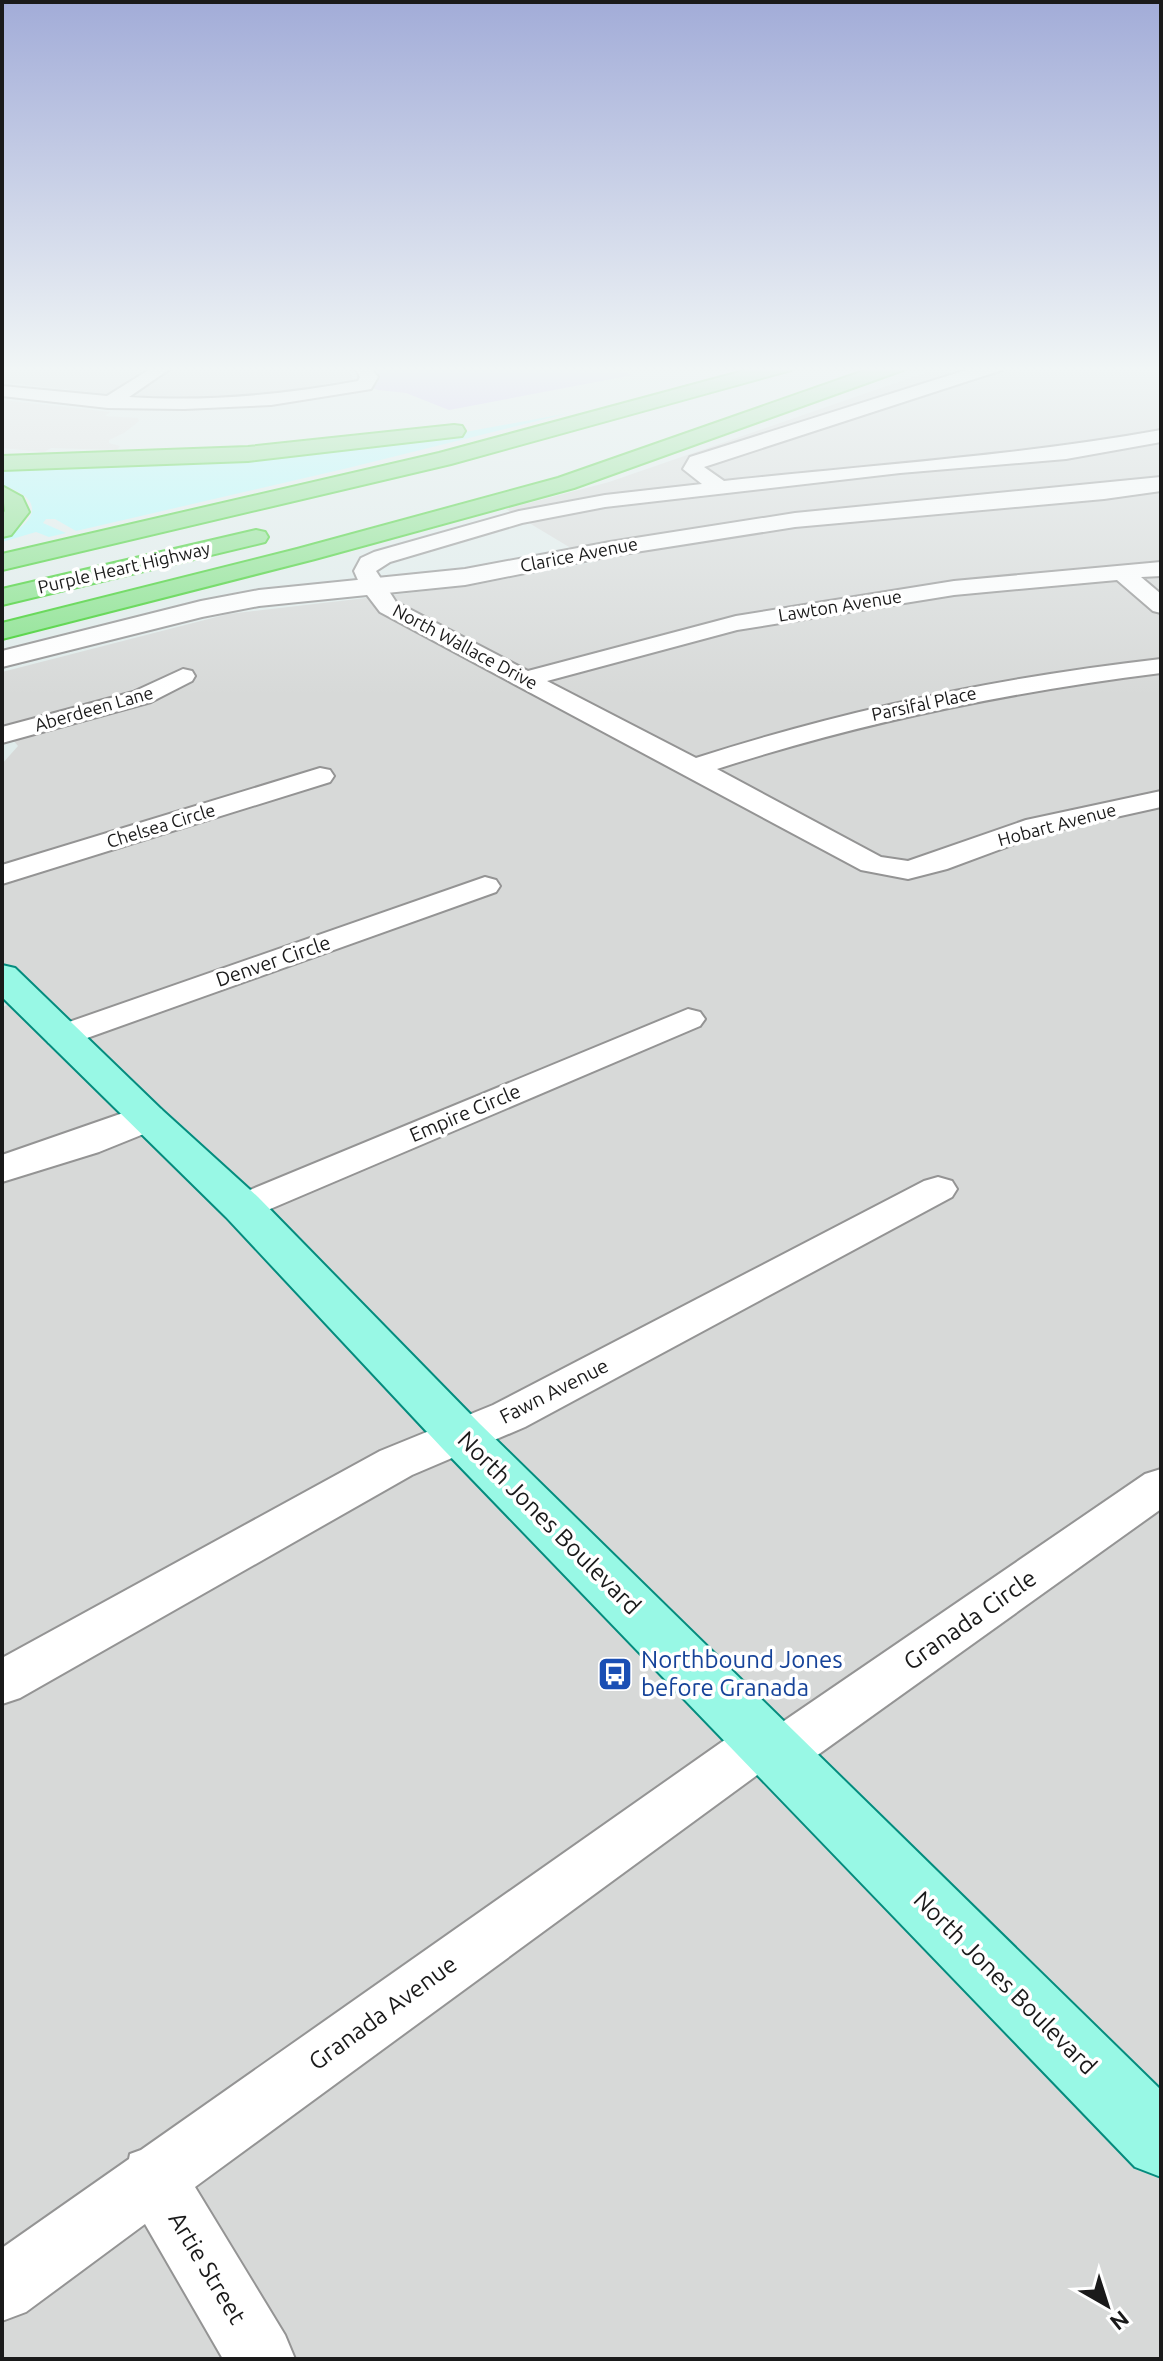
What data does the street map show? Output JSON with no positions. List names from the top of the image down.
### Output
{
  "streets": {
    "highway": ["Purple Heart Highway"],
    "main road": ["North Jones Boulevard"],
    "street": [
      "Clarice Avenue",
      "Lawton Avenue",
      "North Wallace Drive",
      "Parsifal Place",
      "Aberdeen Lane",
      "Hobart Avenue",
      "Chelsea Circle",
      "Denver Circle",
      "Empire Circle",
      "Fawn Avenue",
      "Granada Circle",
      "Granada Avenue",
      "Artie Street"
    ]
  },
  "crossings": [
    ["Clarice Avenue", "North Wallace Drive"],
    ["Lawton Avenue", "North Wallace Drive"],
    ["North Wallace Drive", "Parsifal Place"],
    ["North Wallace Drive", "Hobart Avenue"],
    ["Denver Circle", "North Jones Boulevard"],
    ["Empire Circle", "North Jones Boulevard"],
    ["Fawn Avenue", "North Jones Boulevard"],
    ["North Jones Boulevard", "Granada Circle"],
    ["North Jones Boulevard", "Granada Avenue"],
    ["Granada Circle", "Granada Avenue"],
    ["Granada Avenue", "Artie Street"]
  ],
  "places": {
    "bus stop": ["Northbound Jones before Granada"]
  },
  "north": "bottom right"
}
